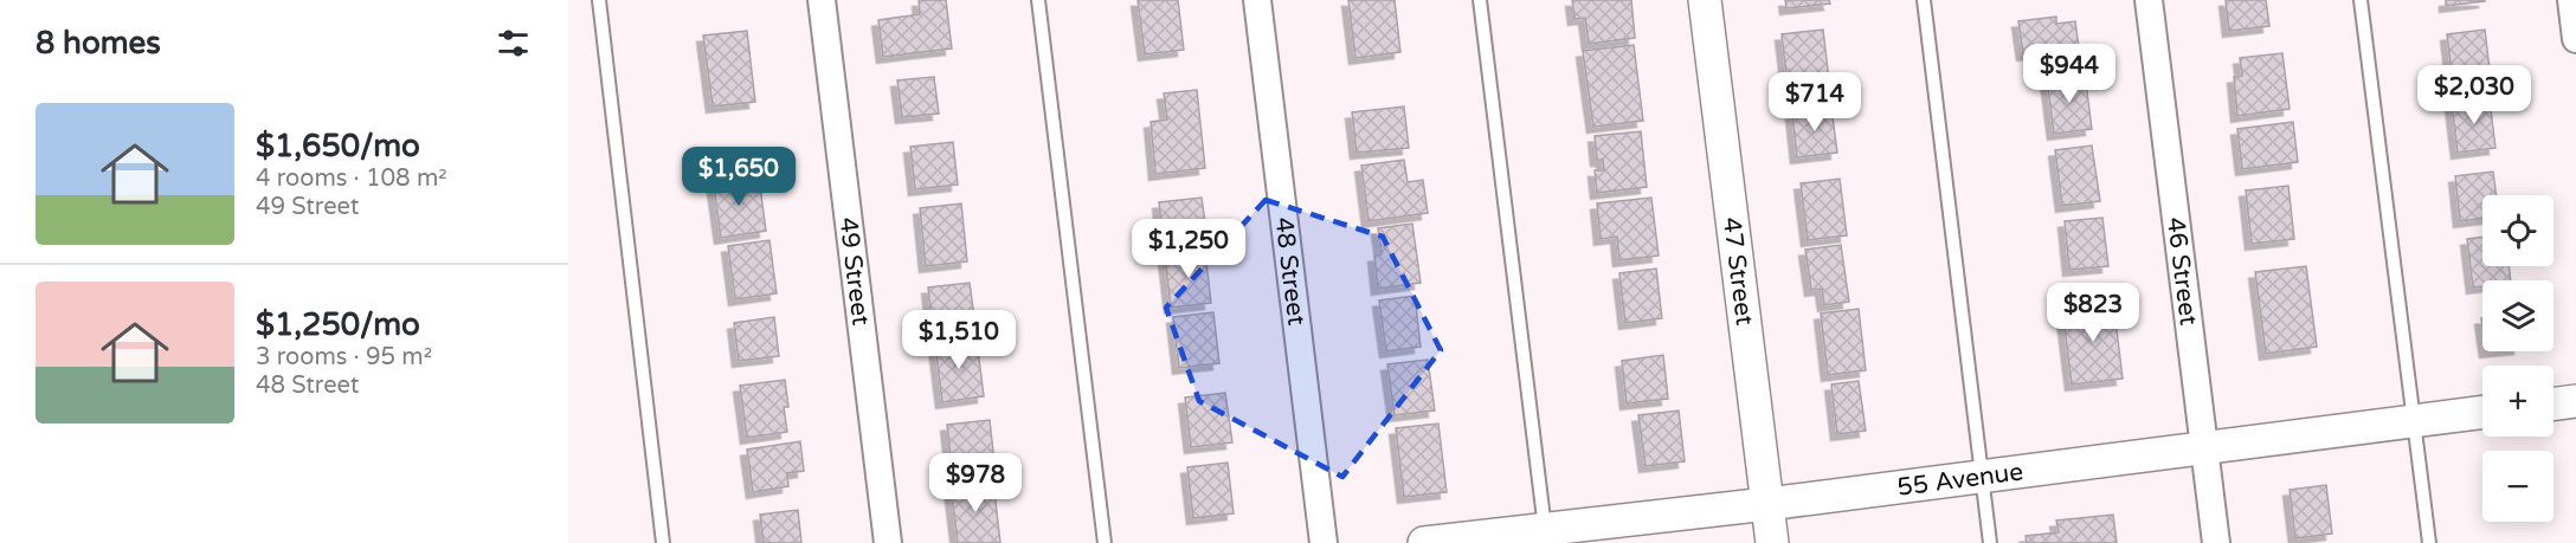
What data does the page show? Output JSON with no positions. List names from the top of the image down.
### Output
{
  "streets": {
    "street": [
      "47 Street",
      "46 Street",
      "49 Street",
      "48 Street",
      "55 Avenue"
    ]
  },
  "crossings": [
    ["47 Street", "55 Avenue"],
    ["46 Street", "55 Avenue"]
  ],
  "page": {
    "heading": "8 homes",
    "price": [
      "$944",
      "$2,030",
      "$714",
      "$1,650",
      "$1,250",
      "$823",
      "$1,510",
      "$978"
    ],
    "list": [
      {
        "name": "$1,650/mo",
        "note": "4 rooms · 108 m² · 49 Street"
      },
      {
        "name": "$1,250/mo",
        "note": "3 rooms · 95 m² · 48 Street"
      }
    ],
    "map_buttons": ["+", "−"]
  }
}
